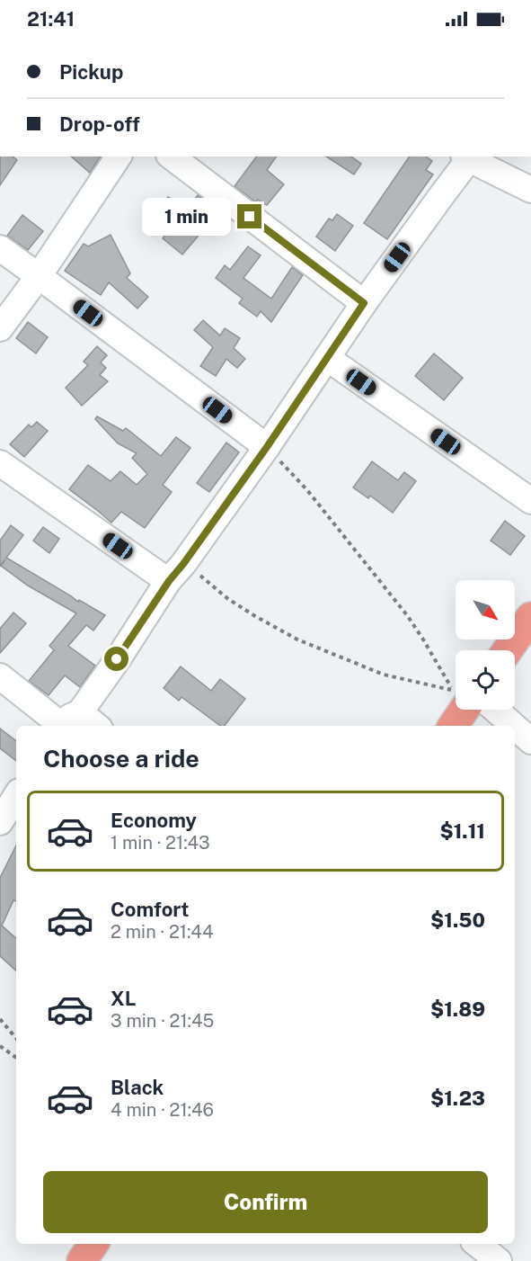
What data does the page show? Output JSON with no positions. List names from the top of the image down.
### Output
{
  "north": "bottom right",
  "page": {
    "status": "21:41",
    "banner": ["Pickup", "Drop-off"],
    "bubble": "1 min",
    "heading": "Choose a ride",
    "list": [
      {
        "name": "Economy",
        "note": "1 min · 21:43",
        "value": "$1.11"
      },
      {
        "name": "Comfort",
        "note": "2 min · 21:44",
        "value": "$1.50"
      },
      {
        "name": "XL",
        "note": "3 min · 21:45",
        "value": "$1.89"
      },
      {
        "name": "Black",
        "note": "4 min · 21:46",
        "value": "$1.23"
      }
    ],
    "buttons": "Confirm"
  }
}
